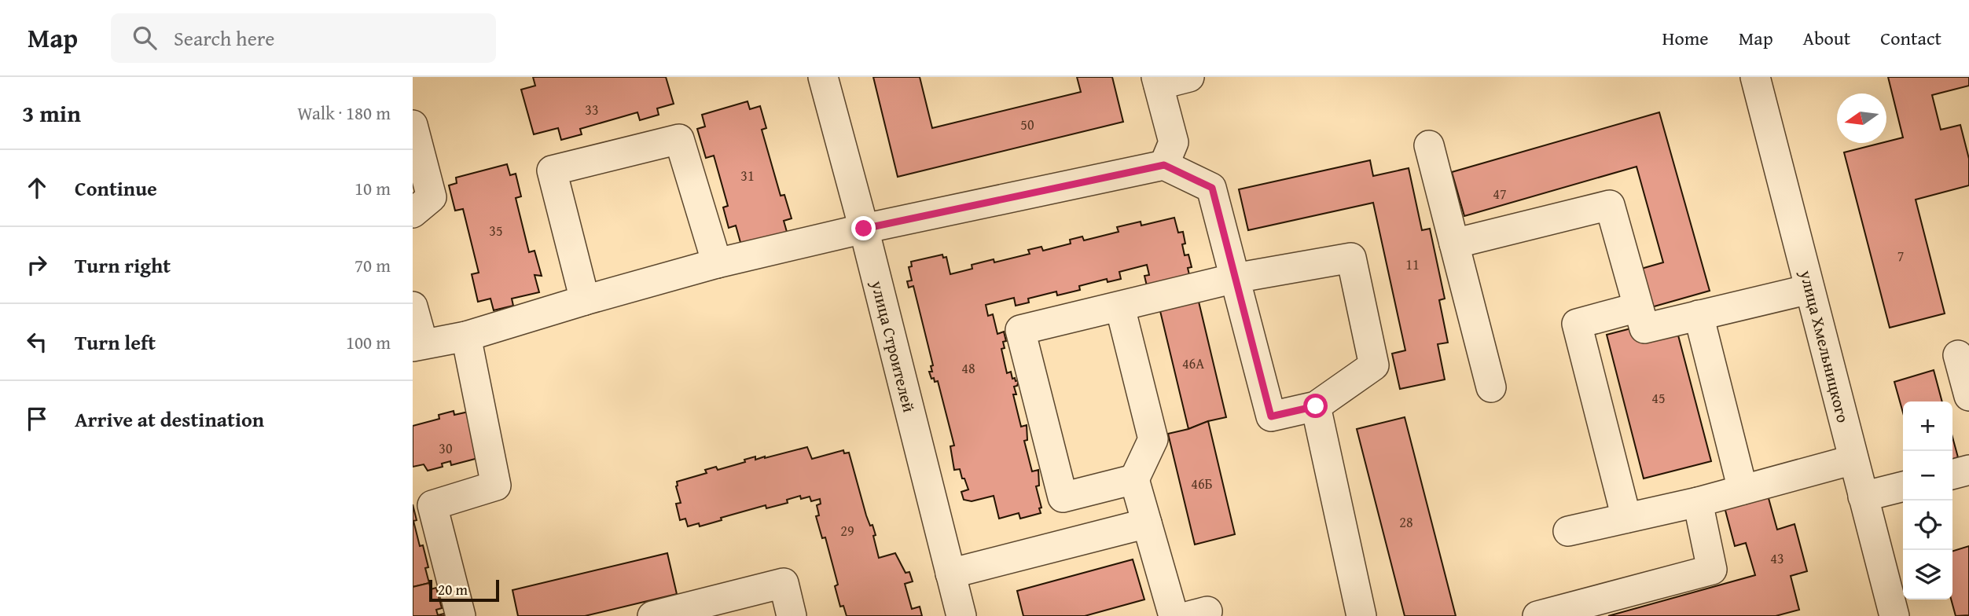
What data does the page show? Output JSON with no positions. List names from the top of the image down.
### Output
{
  "streets": {
    "street": ["улица Строителей", "улица Хмельницкого"]
  },
  "house_numbers": [
    "33",
    "50",
    "31",
    "47",
    "35",
    "7",
    "11",
    "46А",
    "48",
    "45",
    "30",
    "46Б",
    "28",
    "29",
    "43"
  ],
  "scale_bar": "20 m",
  "north": "left",
  "page": {
    "header": "Map",
    "search": "Search here",
    "nav": [
      "Home",
      "Map",
      "About",
      "Contact"
    ],
    "heading": ["3 min", "Walk · 180 m"],
    "list": [
      ["Continue", "10 m"],
      ["Turn right", "70 m"],
      ["Turn left", "100 m"],
      "Arrive at destination"
    ],
    "map_buttons": ["+", "−"],
    "scale": "20 m"
  }
}
